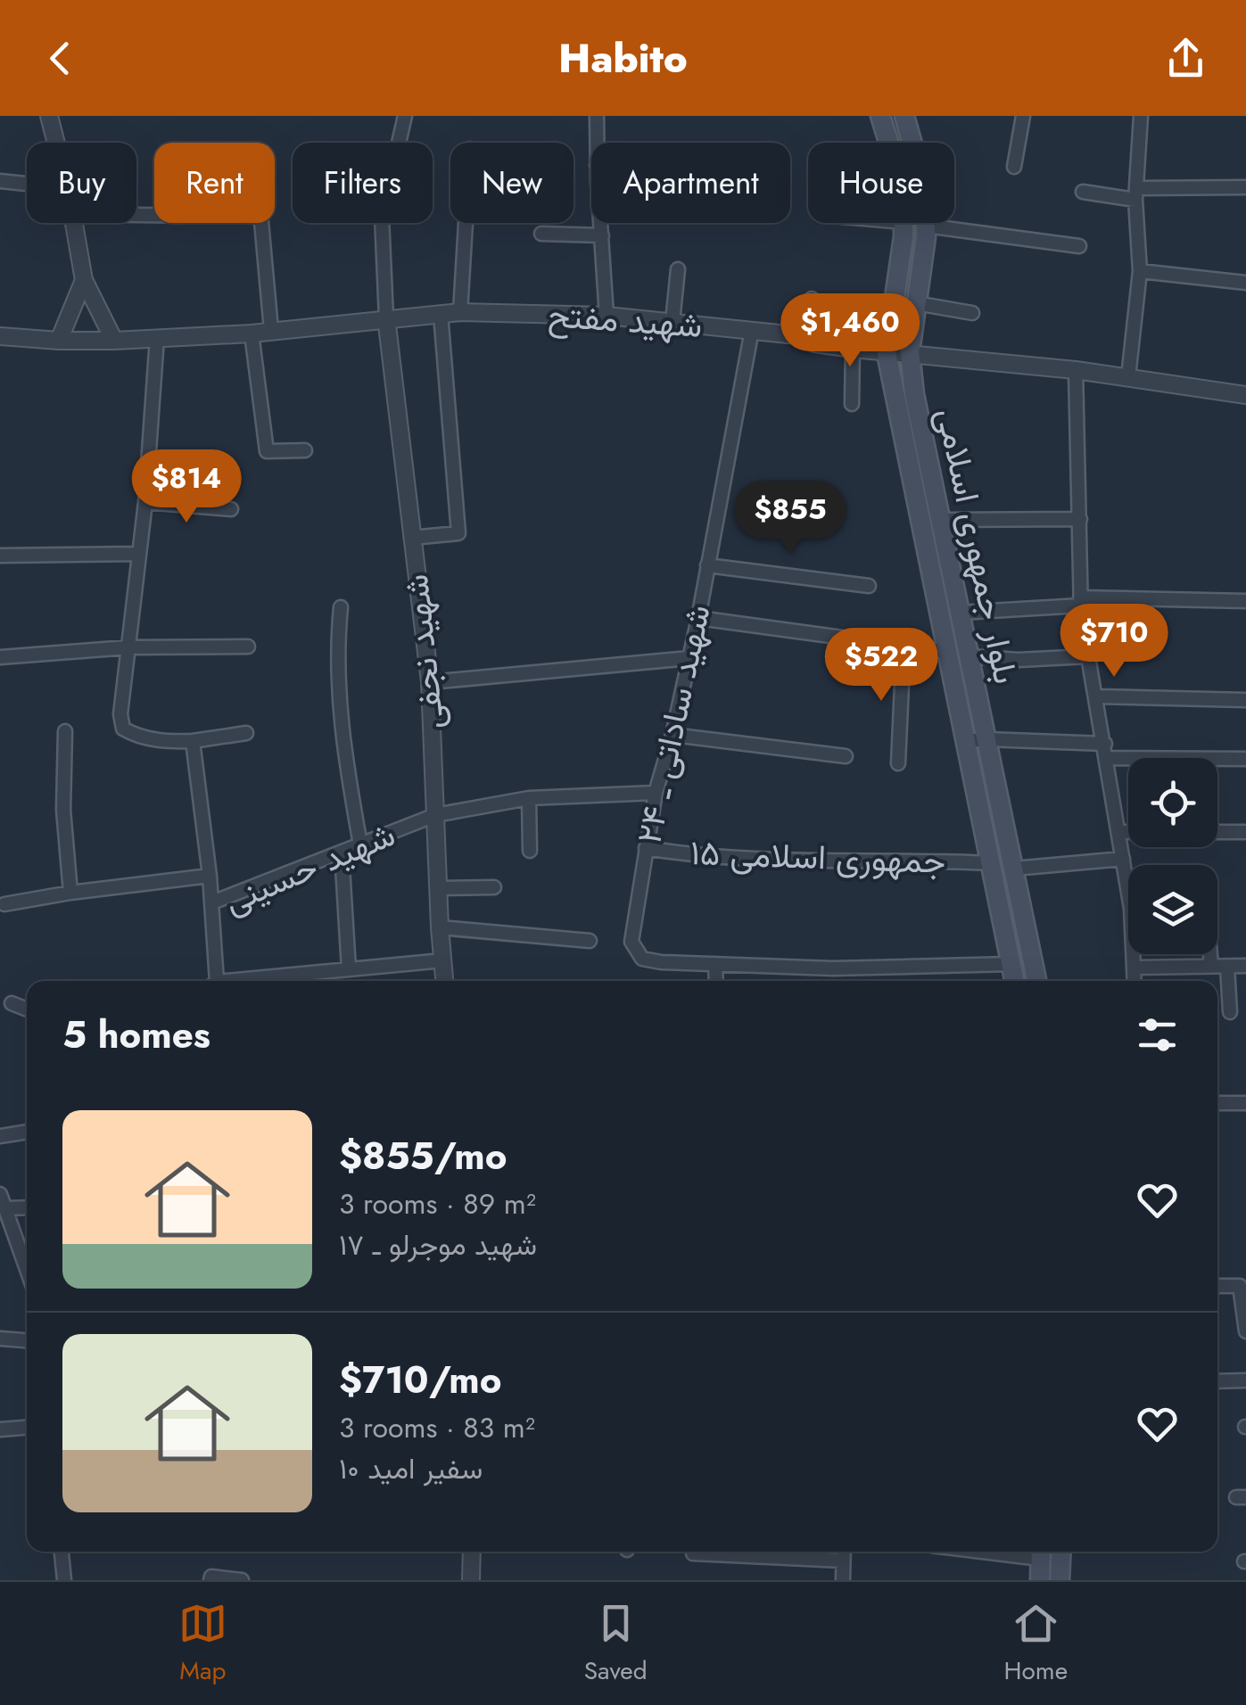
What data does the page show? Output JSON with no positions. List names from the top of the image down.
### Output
{
  "streets": {
    "main road": ["بلوار جمهوری اسلامی"],
    "street": [
      "شهید مفتح",
      "شهید نجفی",
      "شهید ساداتی ـ ۲۴",
      "جمهوری اسلامی ۱۵",
      "شهید حسینی"
    ]
  },
  "crossings": [
    ["شهید مفتح", "بلوار جمهوری اسلامی"],
    ["شهید مفتح", "شهید نجفی"],
    ["شهید مفتح", "شهید ساداتی ـ ۲۴"],
    ["بلوار جمهوری اسلامی", "جمهوری اسلامی ۱۵"],
    ["شهید نجفی", "شهید حسینی"],
    ["شهید ساداتی ـ ۲۴", "جمهوری اسلامی ۱۵"],
    ["شهید ساداتی ـ ۲۴", "شهید حسینی"]
  ],
  "page": {
    "header": "Habito",
    "chip": [
      "Buy",
      "Rent",
      "Filters",
      "New",
      "Apartment",
      "House"
    ],
    "price": [
      "$1,460",
      "$814",
      "$855",
      "$710",
      "$522"
    ],
    "heading": "5 homes",
    "list": [
      {
        "name": "$855/mo",
        "note": "3 rooms · 89 m² · شهید موجرلو ـ ۱۷"
      },
      {
        "name": "$710/mo",
        "note": "3 rooms · 83 m² · سفیر امید ۱۰"
      }
    ],
    "tabs": ["Map", "Saved", "Home"]
  }
}
